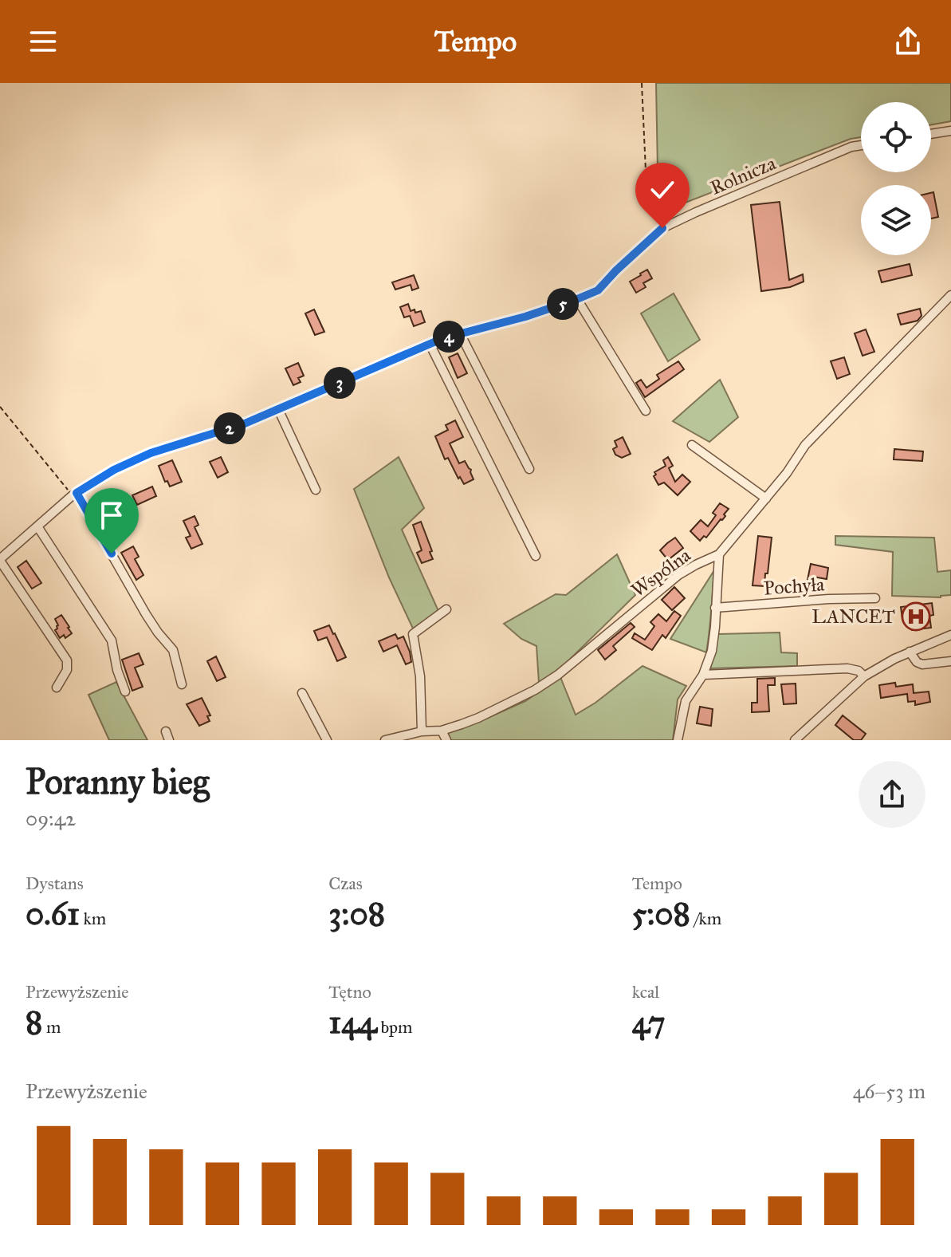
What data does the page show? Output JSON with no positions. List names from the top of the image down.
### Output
{
  "streets": {
    "street": ["Rolnicza", "Wspólna", "Pochyła"]
  },
  "places": {
    "hospital": ["LANCET"]
  },
  "page": {
    "header": "Tempo",
    "pins": [
      "5",
      "4",
      "3",
      "2"
    ],
    "heading": ["Poranny bieg", "09:42"],
    "stats": [
      ["Dystans", "0.61 km"],
      ["Czas", "3:08"],
      ["Tempo", "5:08 /km"],
      ["Przewyższenie", "8 m"],
      ["Tętno", "144 bpm"],
      ["kcal", "47"]
    ],
    "chart": ["Przewyższenie", "46–53 m"]
  }
}
